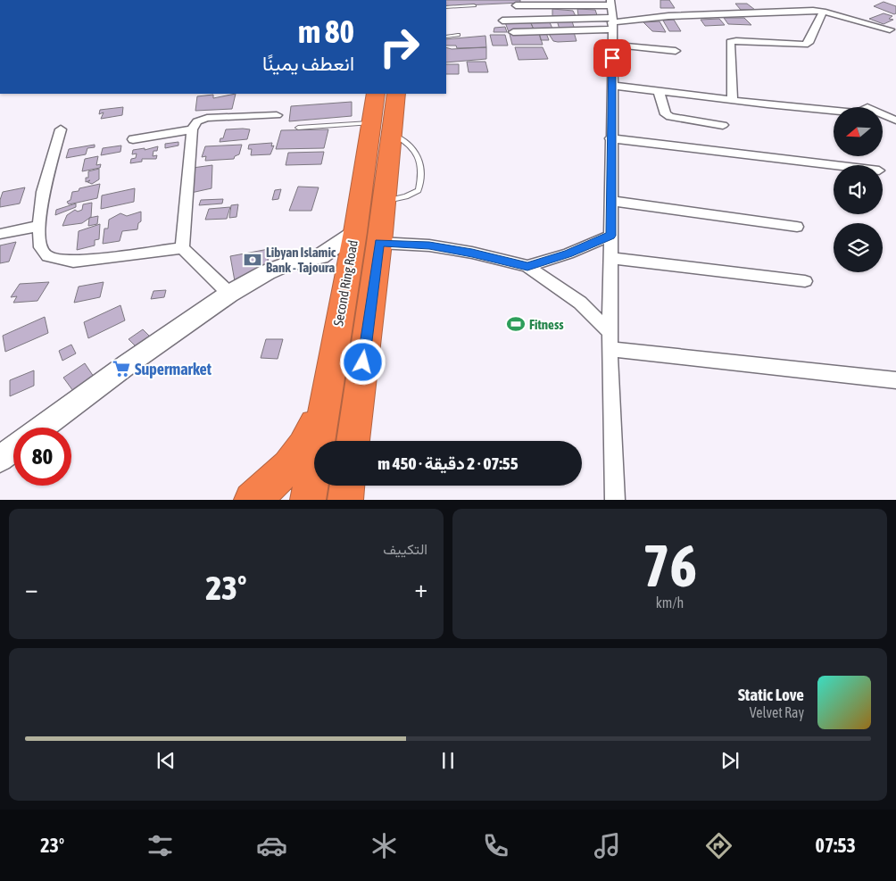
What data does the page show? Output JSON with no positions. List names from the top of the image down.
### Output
{
  "streets": {
    "highway": ["Second Ring Road"]
  },
  "places": {
    "bank": ["Libyan Islamic Bank - Tajoura"],
    "sports": ["Fitness"],
    "supermarket": ["Supermarket"]
  },
  "north": "left",
  "page": {
    "turn": ["80 m", "انعطف يمينًا"],
    "limit": "80",
    "trip": "07:55 · 2 دقيقة · 450 m",
    "tile": [
      ["76", "km/h"],
      "التكييف"
    ],
    "heat": ["−", "23°", "+"],
    "song": ["Static Love", "Velvet Ray"],
    "tabs": ["07:53", "23°"]
  }
}
